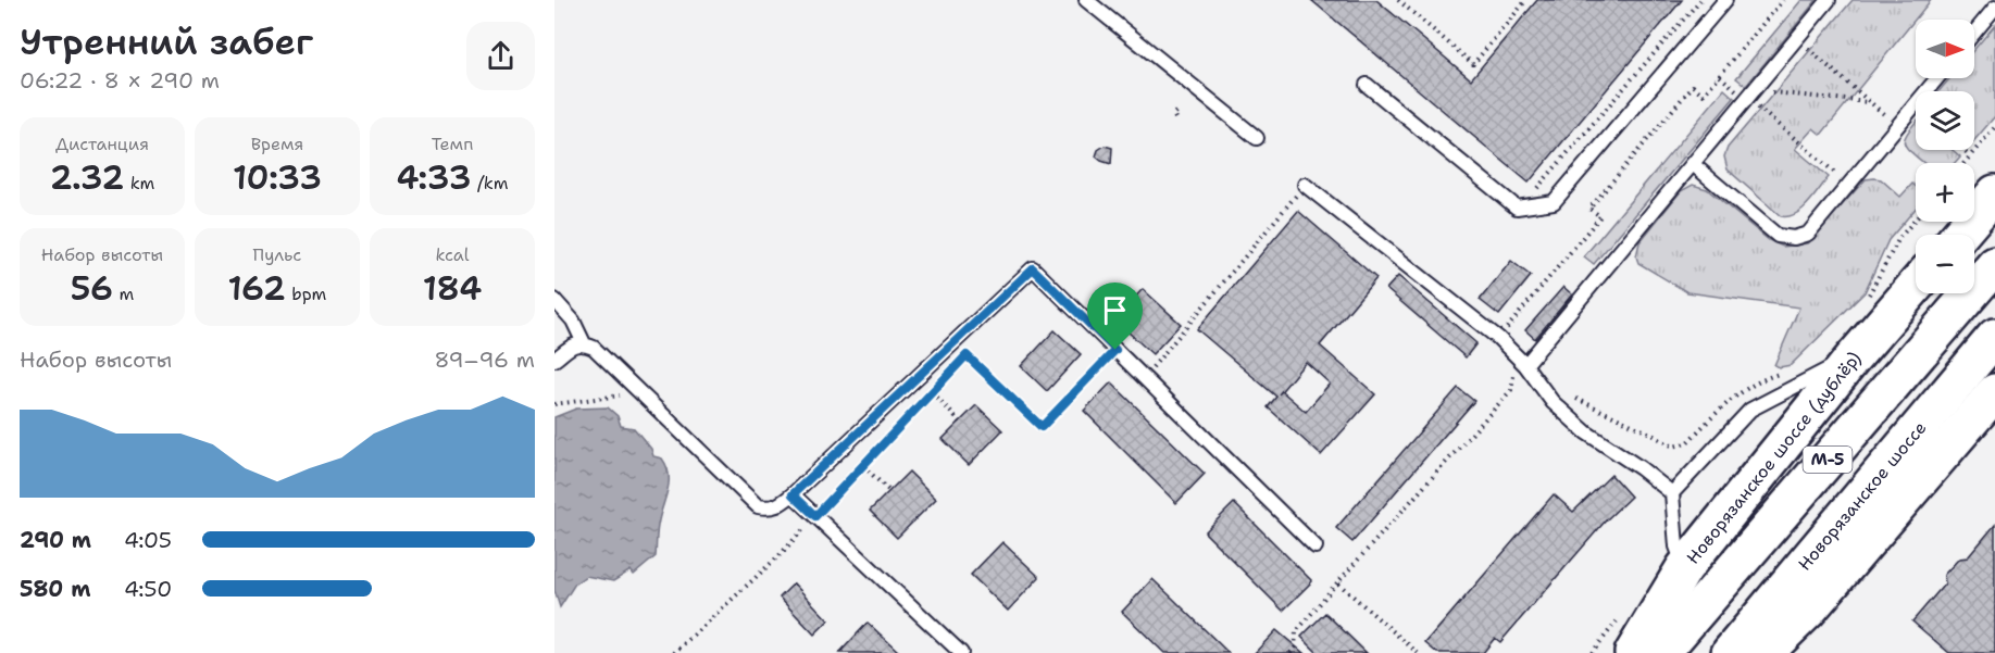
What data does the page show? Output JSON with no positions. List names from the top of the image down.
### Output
{
  "streets": {
    "main road": ["Новорязанское шоссе (дублёр)", "М-5", "Новорязанское шоссе"]
  },
  "north": "right",
  "page": {
    "heading": ["Утренний забег", "06:22 · 8 × 290 m"],
    "map_buttons": ["+", "−"],
    "stats": [
      ["Дистанция", "2.32 km"],
      ["Время", "10:33"],
      ["Темп", "4:33 /km"],
      ["Набор высоты", "56 m"],
      ["Пульс", "162 bpm"],
      ["kcal", "184"]
    ],
    "chart": ["Набор высоты", "89–96 m"],
    "list": [
      {
        "name": "290 m",
        "note": "4:05"
      },
      {
        "name": "580 m",
        "note": "4:50"
      }
    ]
  }
}
